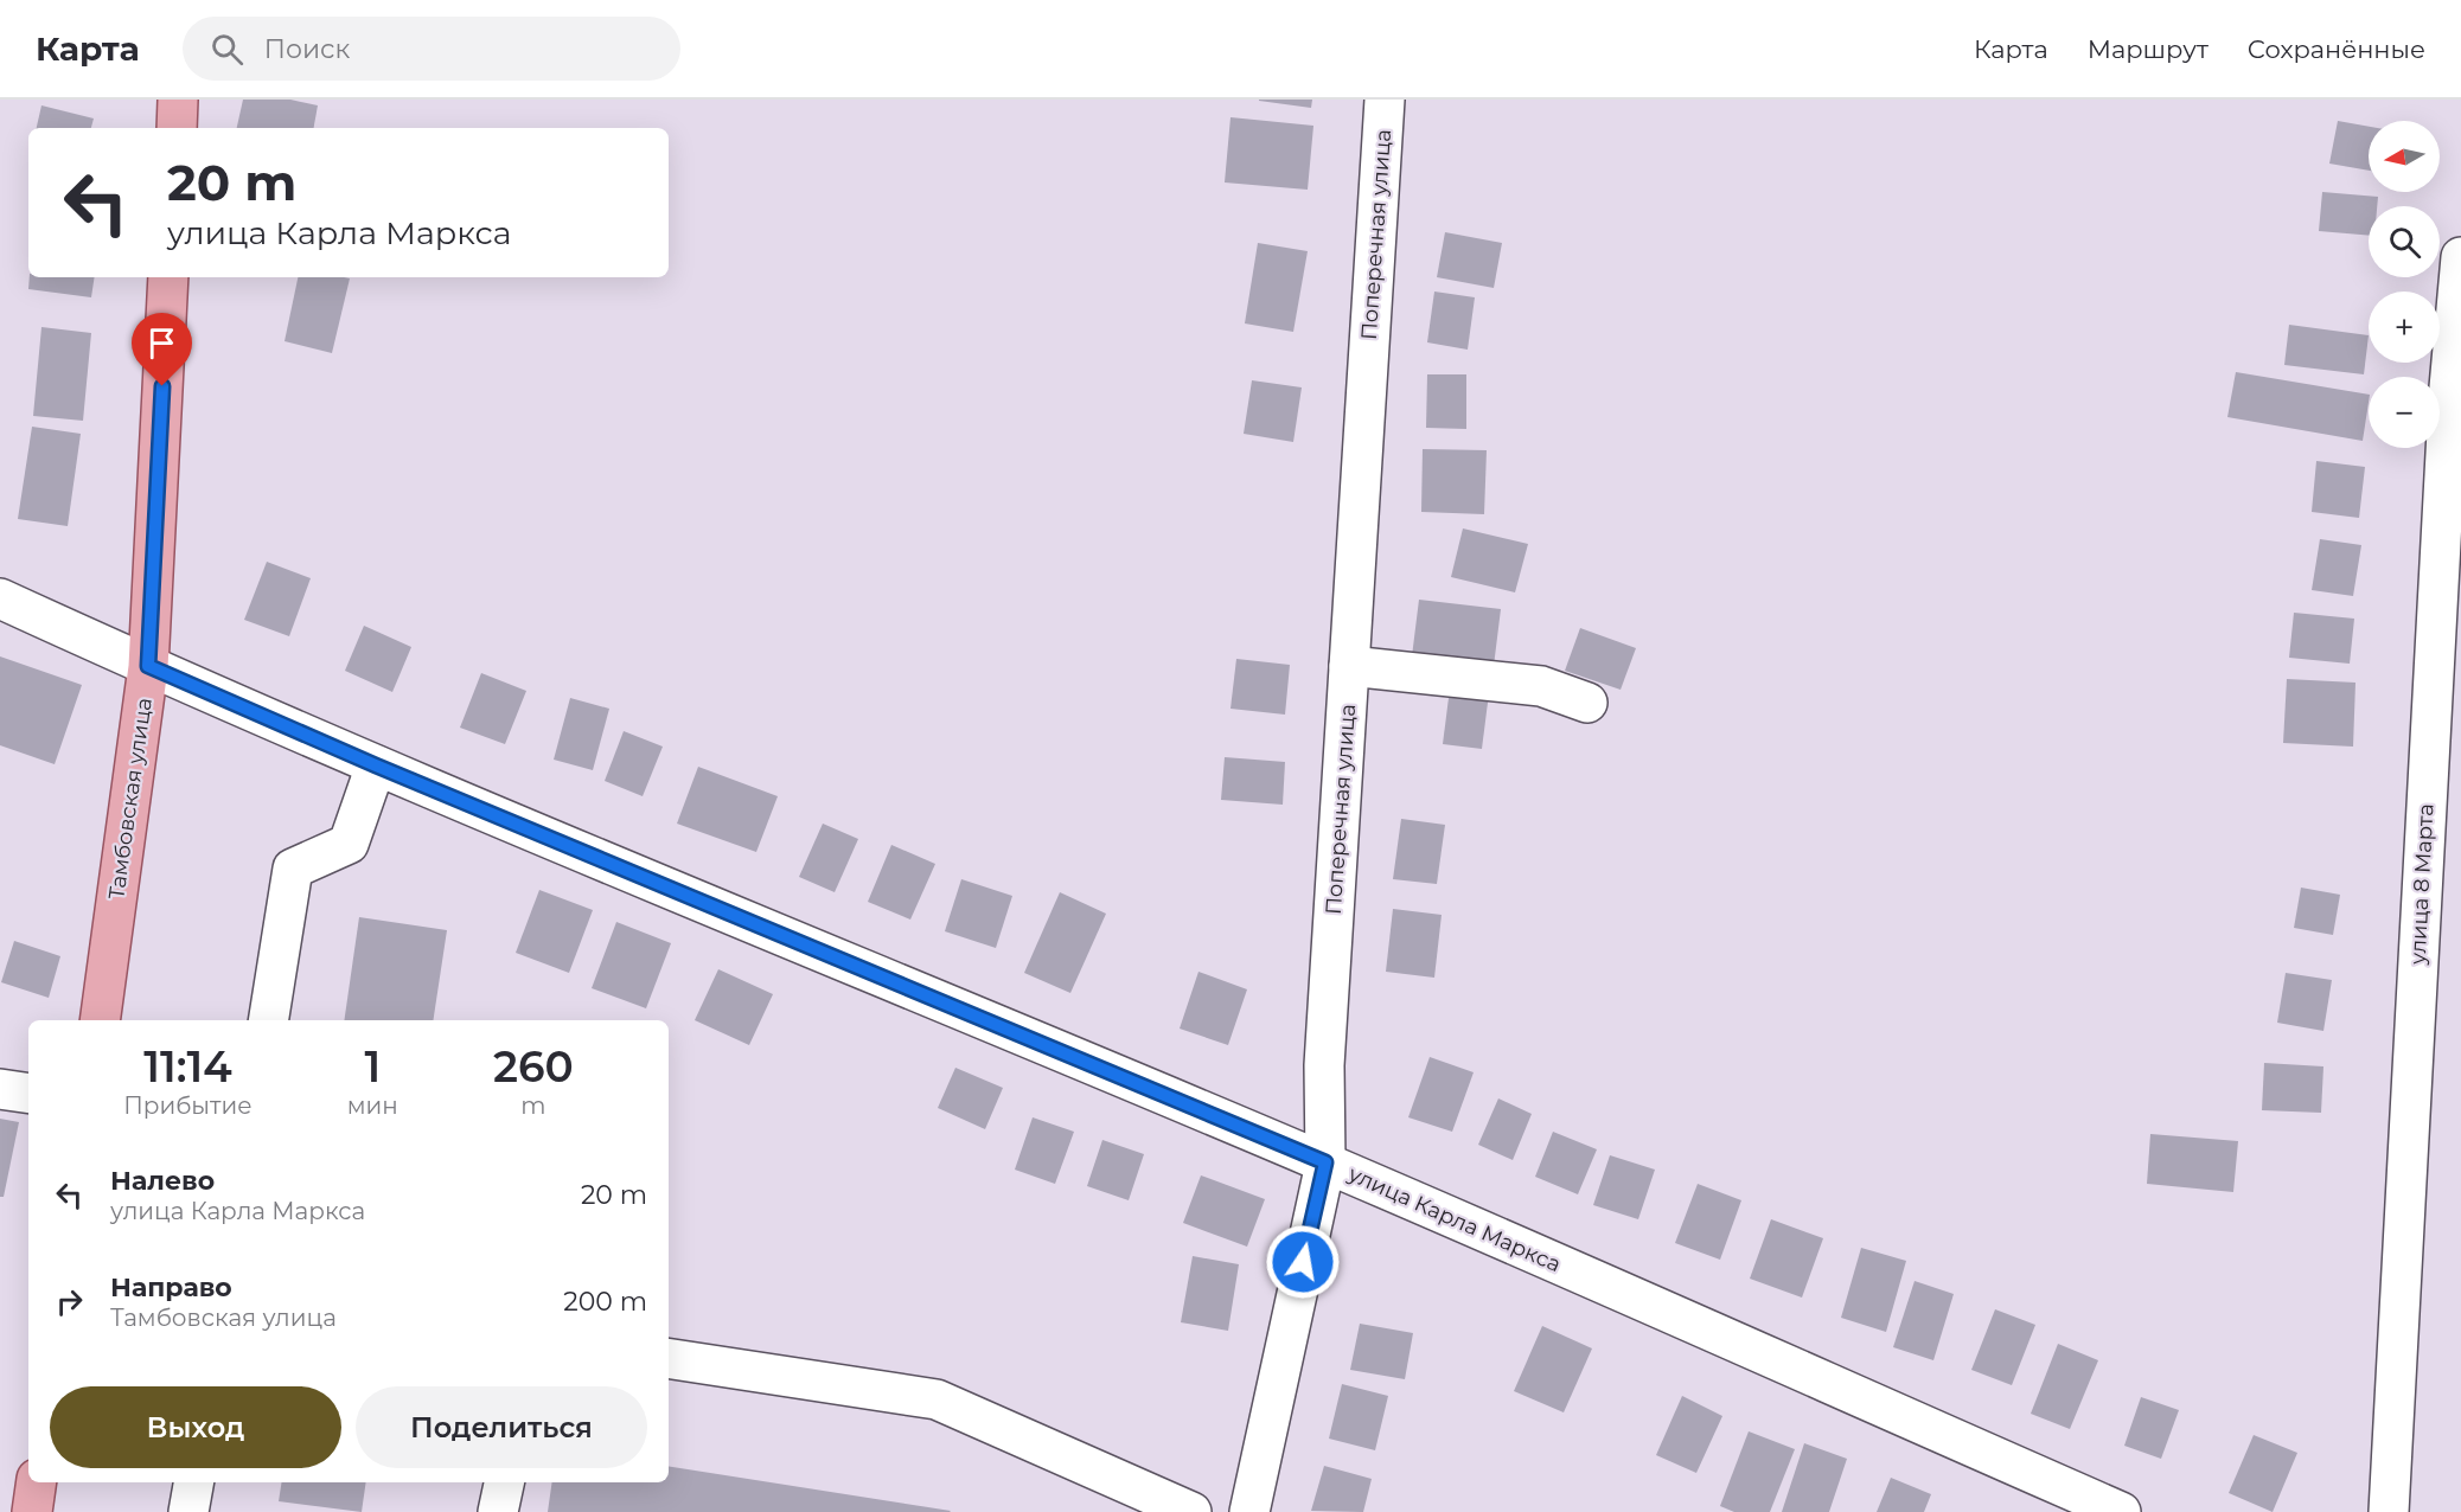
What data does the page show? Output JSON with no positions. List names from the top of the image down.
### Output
{
  "streets": {
    "main road": ["Тамбовская улица"],
    "street": ["Поперечная улица", "улица 8 Марта", "улица Карла Маркса"]
  },
  "crossings": [
    ["Поперечная улица", "улица Карла Маркса"],
    ["Тамбовская улица", "улица Карла Маркса"]
  ],
  "north": "left",
  "page": {
    "header": "Карта",
    "search": "Поиск",
    "nav": ["Карта", "Маршрут", "Сохранённые"],
    "map_buttons": ["+", "−"],
    "turn": ["20 m", "улица Карла Маркса"],
    "eta": [
      "11:14",
      "Прибытие",
      "1",
      "мин",
      "260",
      "m"
    ],
    "list": [
      {
        "name": "Налево",
        "note": "улица Карла Маркса",
        "value": "20 m"
      },
      {
        "name": "Направо",
        "note": "Тамбовская улица",
        "value": "200 m"
      }
    ],
    "buttons": ["Выход", "Поделиться"]
  }
}
